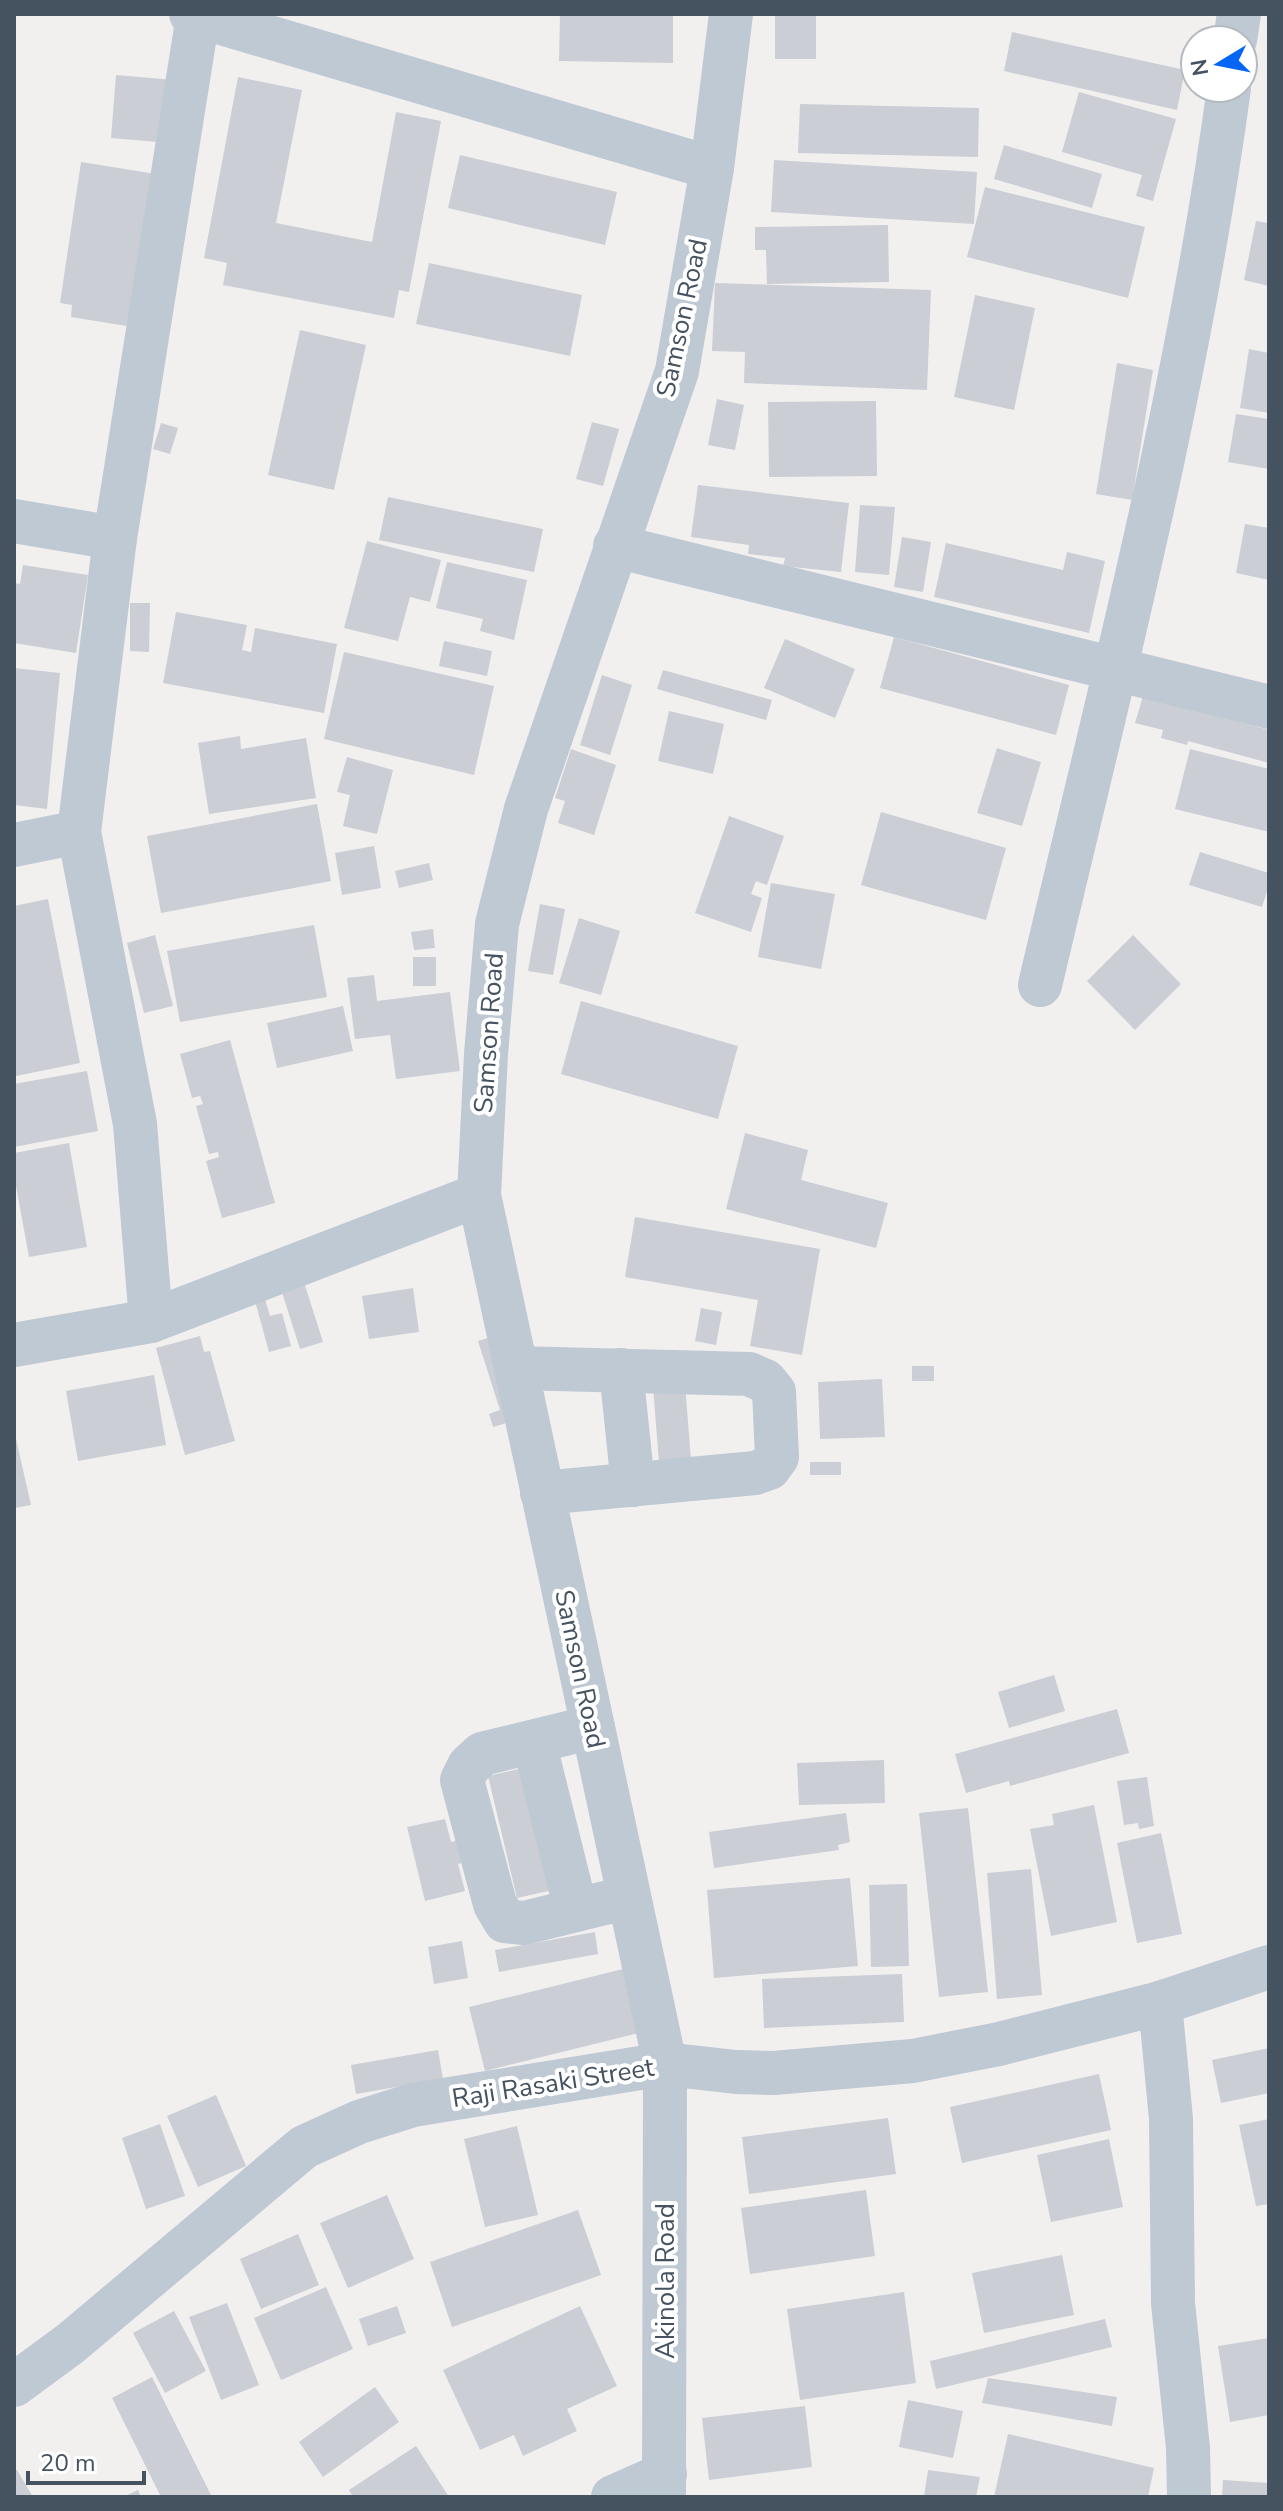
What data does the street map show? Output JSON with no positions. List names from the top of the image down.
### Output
{
  "streets": {
    "street": ["Samson Road", "Raji Rasaki Street", "Akinola Road"]
  },
  "crossings": [
    ["Samson Road", "Raji Rasaki Street"],
    ["Samson Road", "Akinola Road"],
    ["Raji Rasaki Street", "Akinola Road"]
  ],
  "scale_bar": "20 m",
  "north": "left"
}
